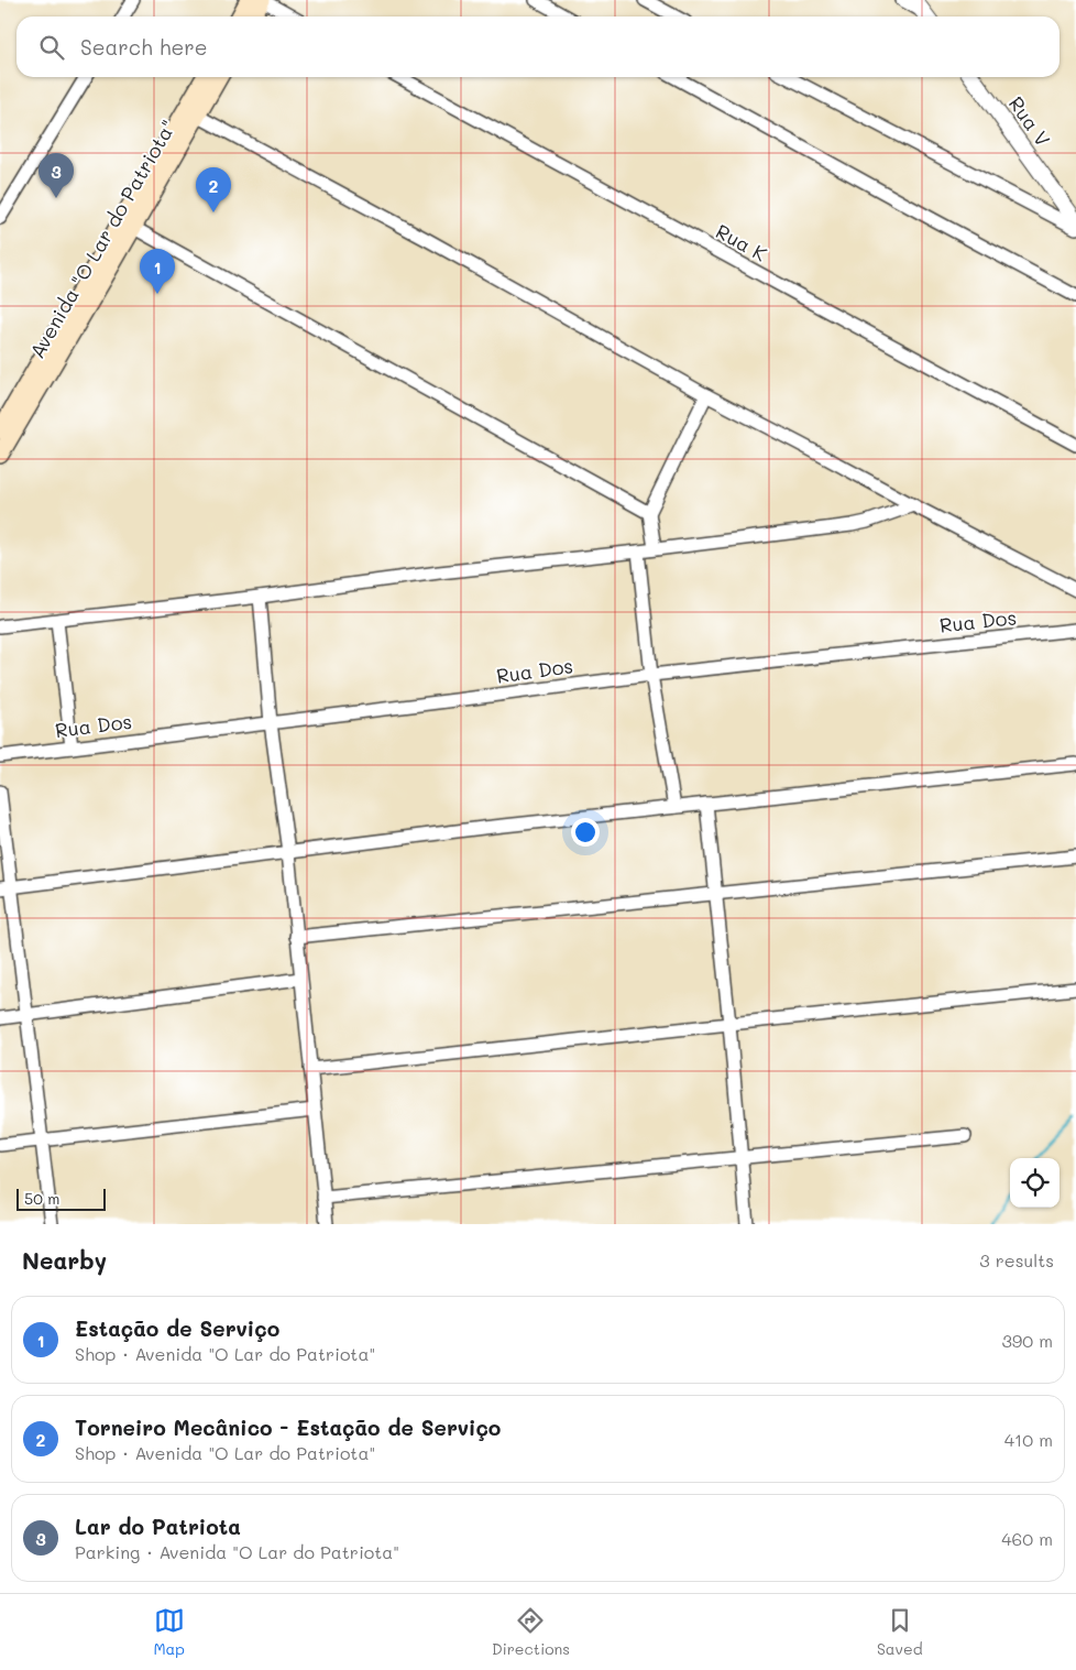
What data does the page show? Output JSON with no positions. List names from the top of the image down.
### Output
{
  "streets": {
    "main road": ["Avenida \"O Lar do Patriota\""],
    "street": ["Rua V", "Rua K", "Rua Dos"]
  },
  "scale_bar": "50 m",
  "page": {
    "search": "Search here",
    "pins": ["3", "2", "1"],
    "scale": "50 m",
    "heading": ["Nearby", "3 results"],
    "list": [
      {
        "mark": "1",
        "name": "Estação de Serviço",
        "note": "Shop · Avenida \"O Lar do Patriota\"",
        "value": "390 m"
      },
      {
        "mark": "2",
        "name": "Torneiro Mecânico - Estação de Serviço",
        "note": "Shop · Avenida \"O Lar do Patriota\"",
        "value": "410 m"
      },
      {
        "mark": "3",
        "name": "Lar do Patriota",
        "note": "Parking · Avenida \"O Lar do Patriota\"",
        "value": "460 m"
      }
    ],
    "nav": ["Map", "Directions", "Saved"]
  }
}
